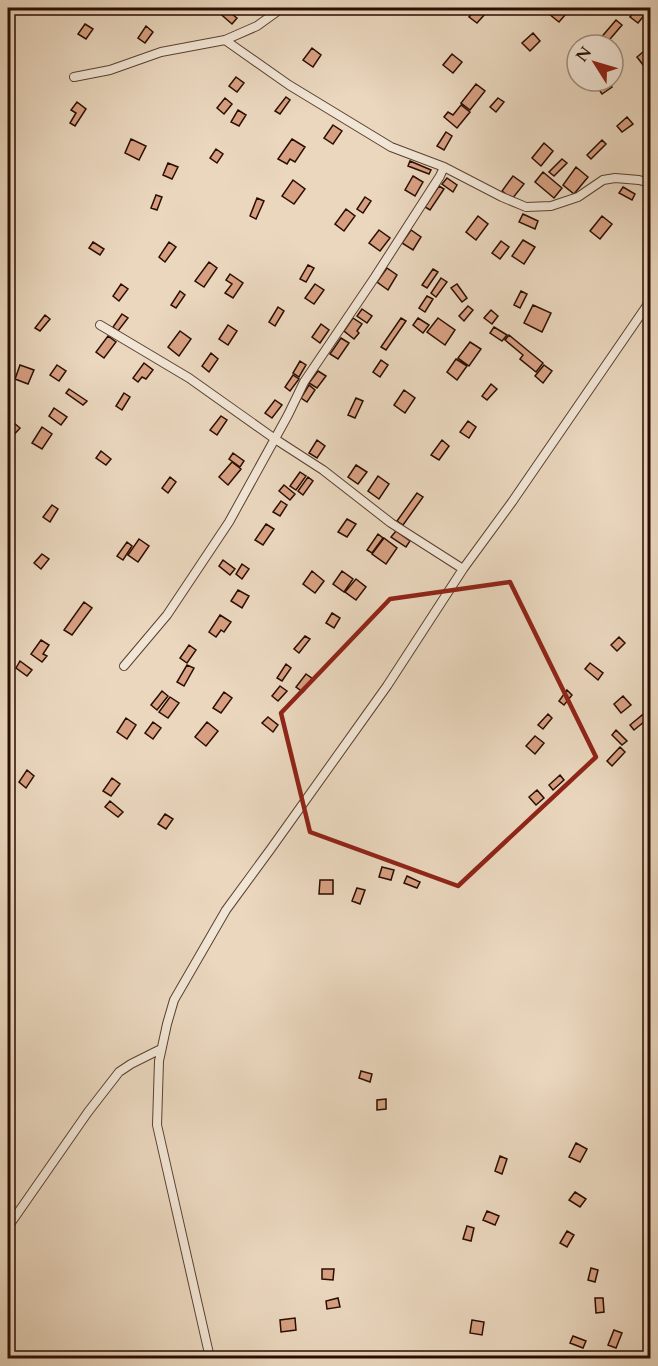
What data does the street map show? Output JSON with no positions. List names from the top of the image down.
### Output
{
  "north": "top left"
}
